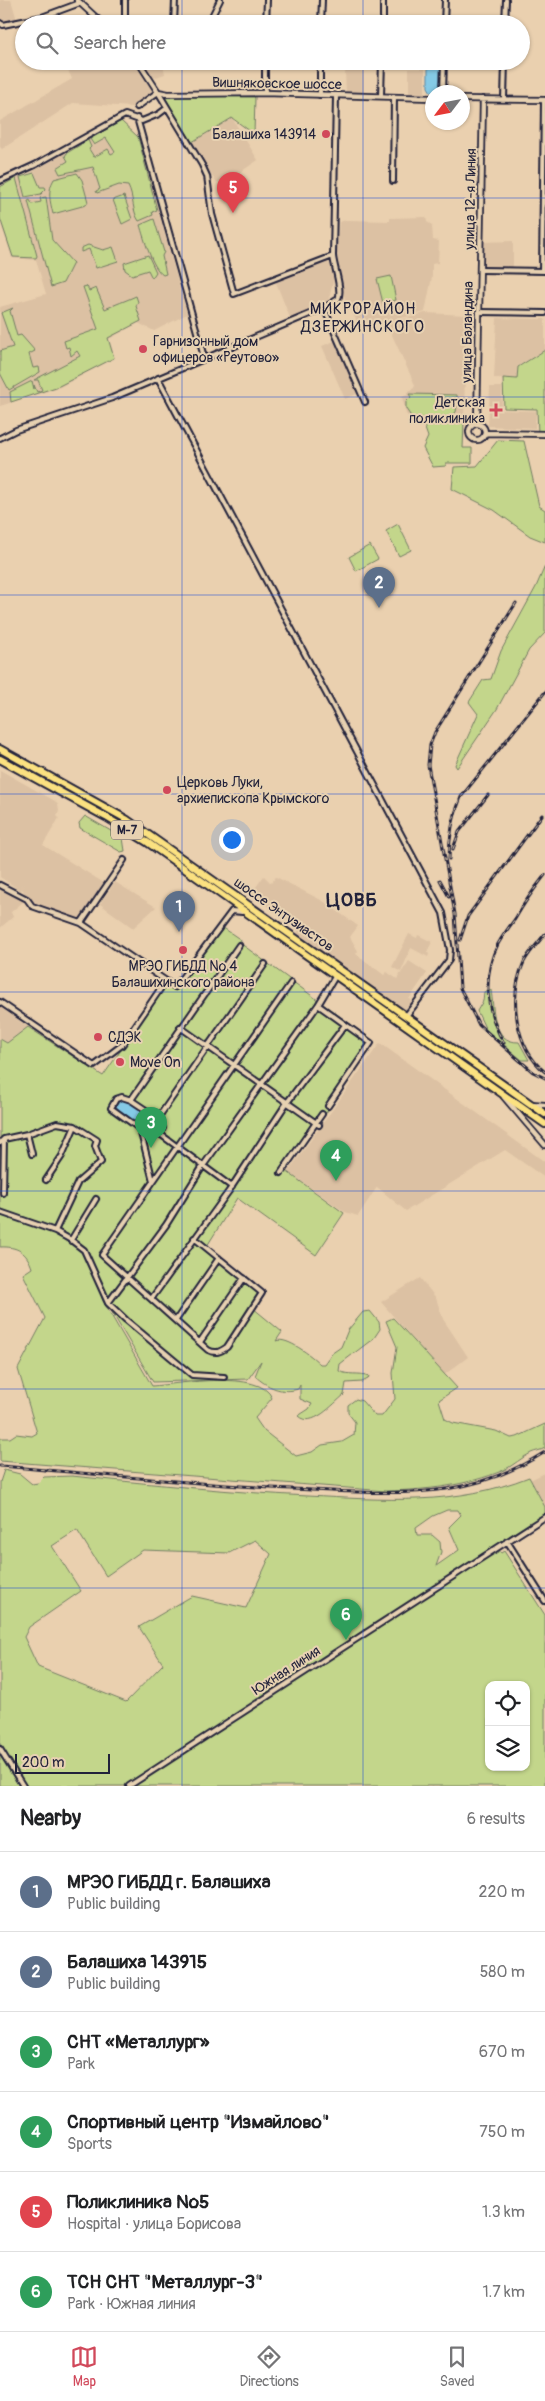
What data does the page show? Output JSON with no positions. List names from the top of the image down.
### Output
{
  "streets": {
    "highway": ["М-7", "шоссе Энтузиастов"],
    "street": [
      "Вишняковское шоссе",
      "улица 12-я Линия",
      "улица Баландина",
      "Южная линия"
    ]
  },
  "crossings": [
    ["улица 12-я Линия", "улица Баландина"]
  ],
  "districts": ["МИКРОРАЙОН ДЗЕРЖИНСКОГО", "ЦОВБ"],
  "places": {
    "other": [
      "Балашиха 143914",
      "Гарнизонный дом офицеров «Реутово»",
      "Церковь Луки, архиепископа Крымского",
      "МРЭО ГИБДД № 4 Балашихинского района",
      "СДЭК",
      "Move On"
    ],
    "health": ["Детская поликлиника"]
  },
  "scale_bar": "200 m",
  "north": "bottom left",
  "page": {
    "search": "Search here",
    "pins": [
      "5",
      "2",
      "1",
      "3",
      "4",
      "6"
    ],
    "scale": "200 m",
    "heading": ["Nearby", "6 results"],
    "list": [
      {
        "mark": "1",
        "name": "МРЭО ГИБДД г. Балашиха",
        "note": "Public building",
        "value": "220 m"
      },
      {
        "mark": "2",
        "name": "Балашиха 143915",
        "note": "Public building",
        "value": "580 m"
      },
      {
        "mark": "3",
        "name": "СНТ «Металлург»",
        "note": "Park",
        "value": "670 m"
      },
      {
        "mark": "4",
        "name": "Спортивный центр \"Измайлово\"",
        "note": "Sports",
        "value": "750 m"
      },
      {
        "mark": "5",
        "name": "Поликлиника №5",
        "note": "Hospital · улица Борисова",
        "value": "1.3 km"
      },
      {
        "mark": "6",
        "name": "ТСН СНТ \"Металлург-3\"",
        "note": "Park · Южная линия",
        "value": "1.7 km"
      }
    ],
    "nav": ["Map", "Directions", "Saved"]
  }
}
